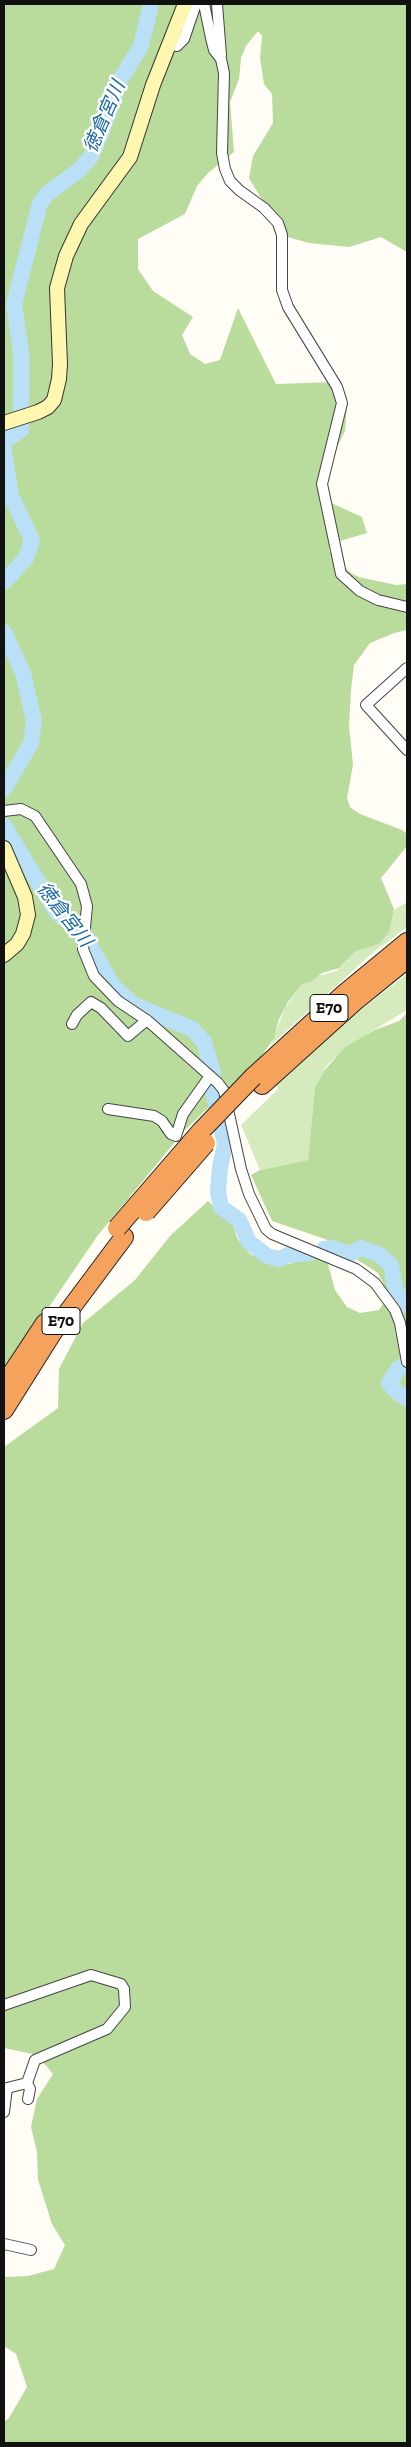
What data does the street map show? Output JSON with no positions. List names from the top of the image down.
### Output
{
  "streets": {
    "highway": ["E70"]
  },
  "water": ["徳倉宮川"]
}
